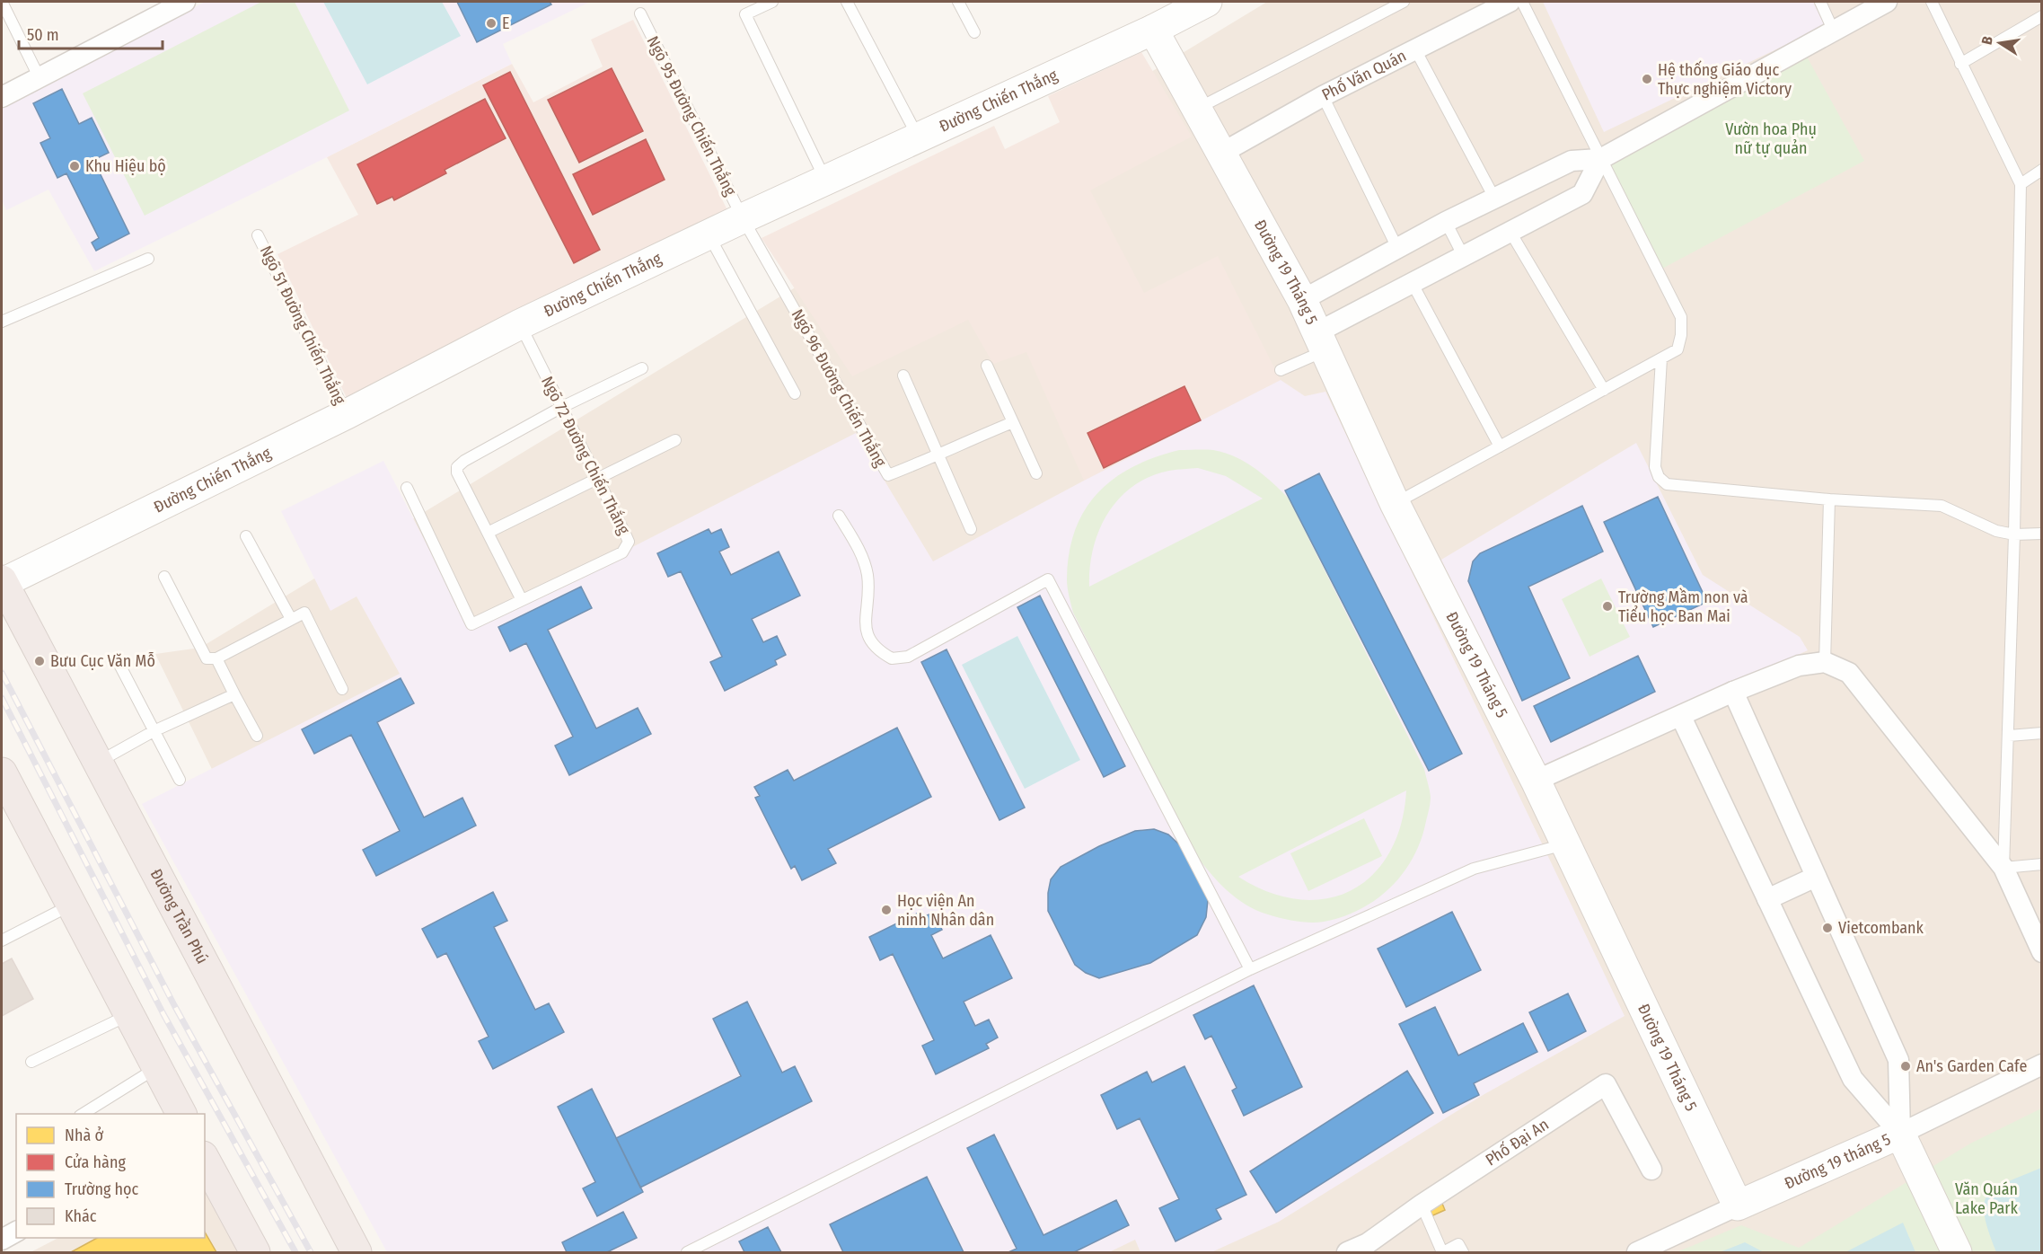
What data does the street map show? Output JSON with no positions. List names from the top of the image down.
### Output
{
  "streets": {
    "highway": ["Đường Trần Phú"],
    "street": [
      "Phố Văn Quán",
      "Đường Chiến Thắng",
      "Đường 19 Tháng 5",
      "Phố Đại An",
      "Đường 19 tháng 5"
    ],
    "lane": [
      "Ngõ 95 Đường Chiến Thắng",
      "Ngõ 51 Đường Chiến Thắng",
      "Ngõ 96 Đường Chiến Thắng",
      "Ngõ 72 Đường Chiến Thắng"
    ]
  },
  "crossings": [
    ["Phố Văn Quán", "Đường 19 Tháng 5"],
    ["Đường Chiến Thắng", "Ngõ 95 Đường Chiến Thắng"],
    ["Đường Chiến Thắng", "Đường 19 Tháng 5"],
    ["Đường Chiến Thắng", "Ngõ 51 Đường Chiến Thắng"],
    ["Đường Chiến Thắng", "Ngõ 96 Đường Chiến Thắng"],
    ["Đường Chiến Thắng", "Ngõ 72 Đường Chiến Thắng"],
    ["Đường Chiến Thắng", "Đường Trần Phú"],
    ["Ngõ 95 Đường Chiến Thắng", "Ngõ 96 Đường Chiến Thắng"],
    ["Đường 19 Tháng 5", "Đường 19 tháng 5"]
  ],
  "parks": ["Vườn hoa Phụ nữ tự quản", "Văn Quán Lake Park"],
  "places": [
    "E",
    "Hệ thống Giáo dục Thực nghiệm Victory",
    "Khu Hiệu bộ",
    "Trường Mầm non và Tiểu học Ban Mai",
    "Bưu Cục Văn Mỗ",
    "Học viện An ninh Nhân dân",
    "Vietcombank",
    "An's Garden Cafe"
  ],
  "legend": [
    "Nhà ở",
    "Cửa hàng",
    "Trường học",
    "Khác"
  ],
  "scale_bar": "50 m",
  "north": "left"
}
